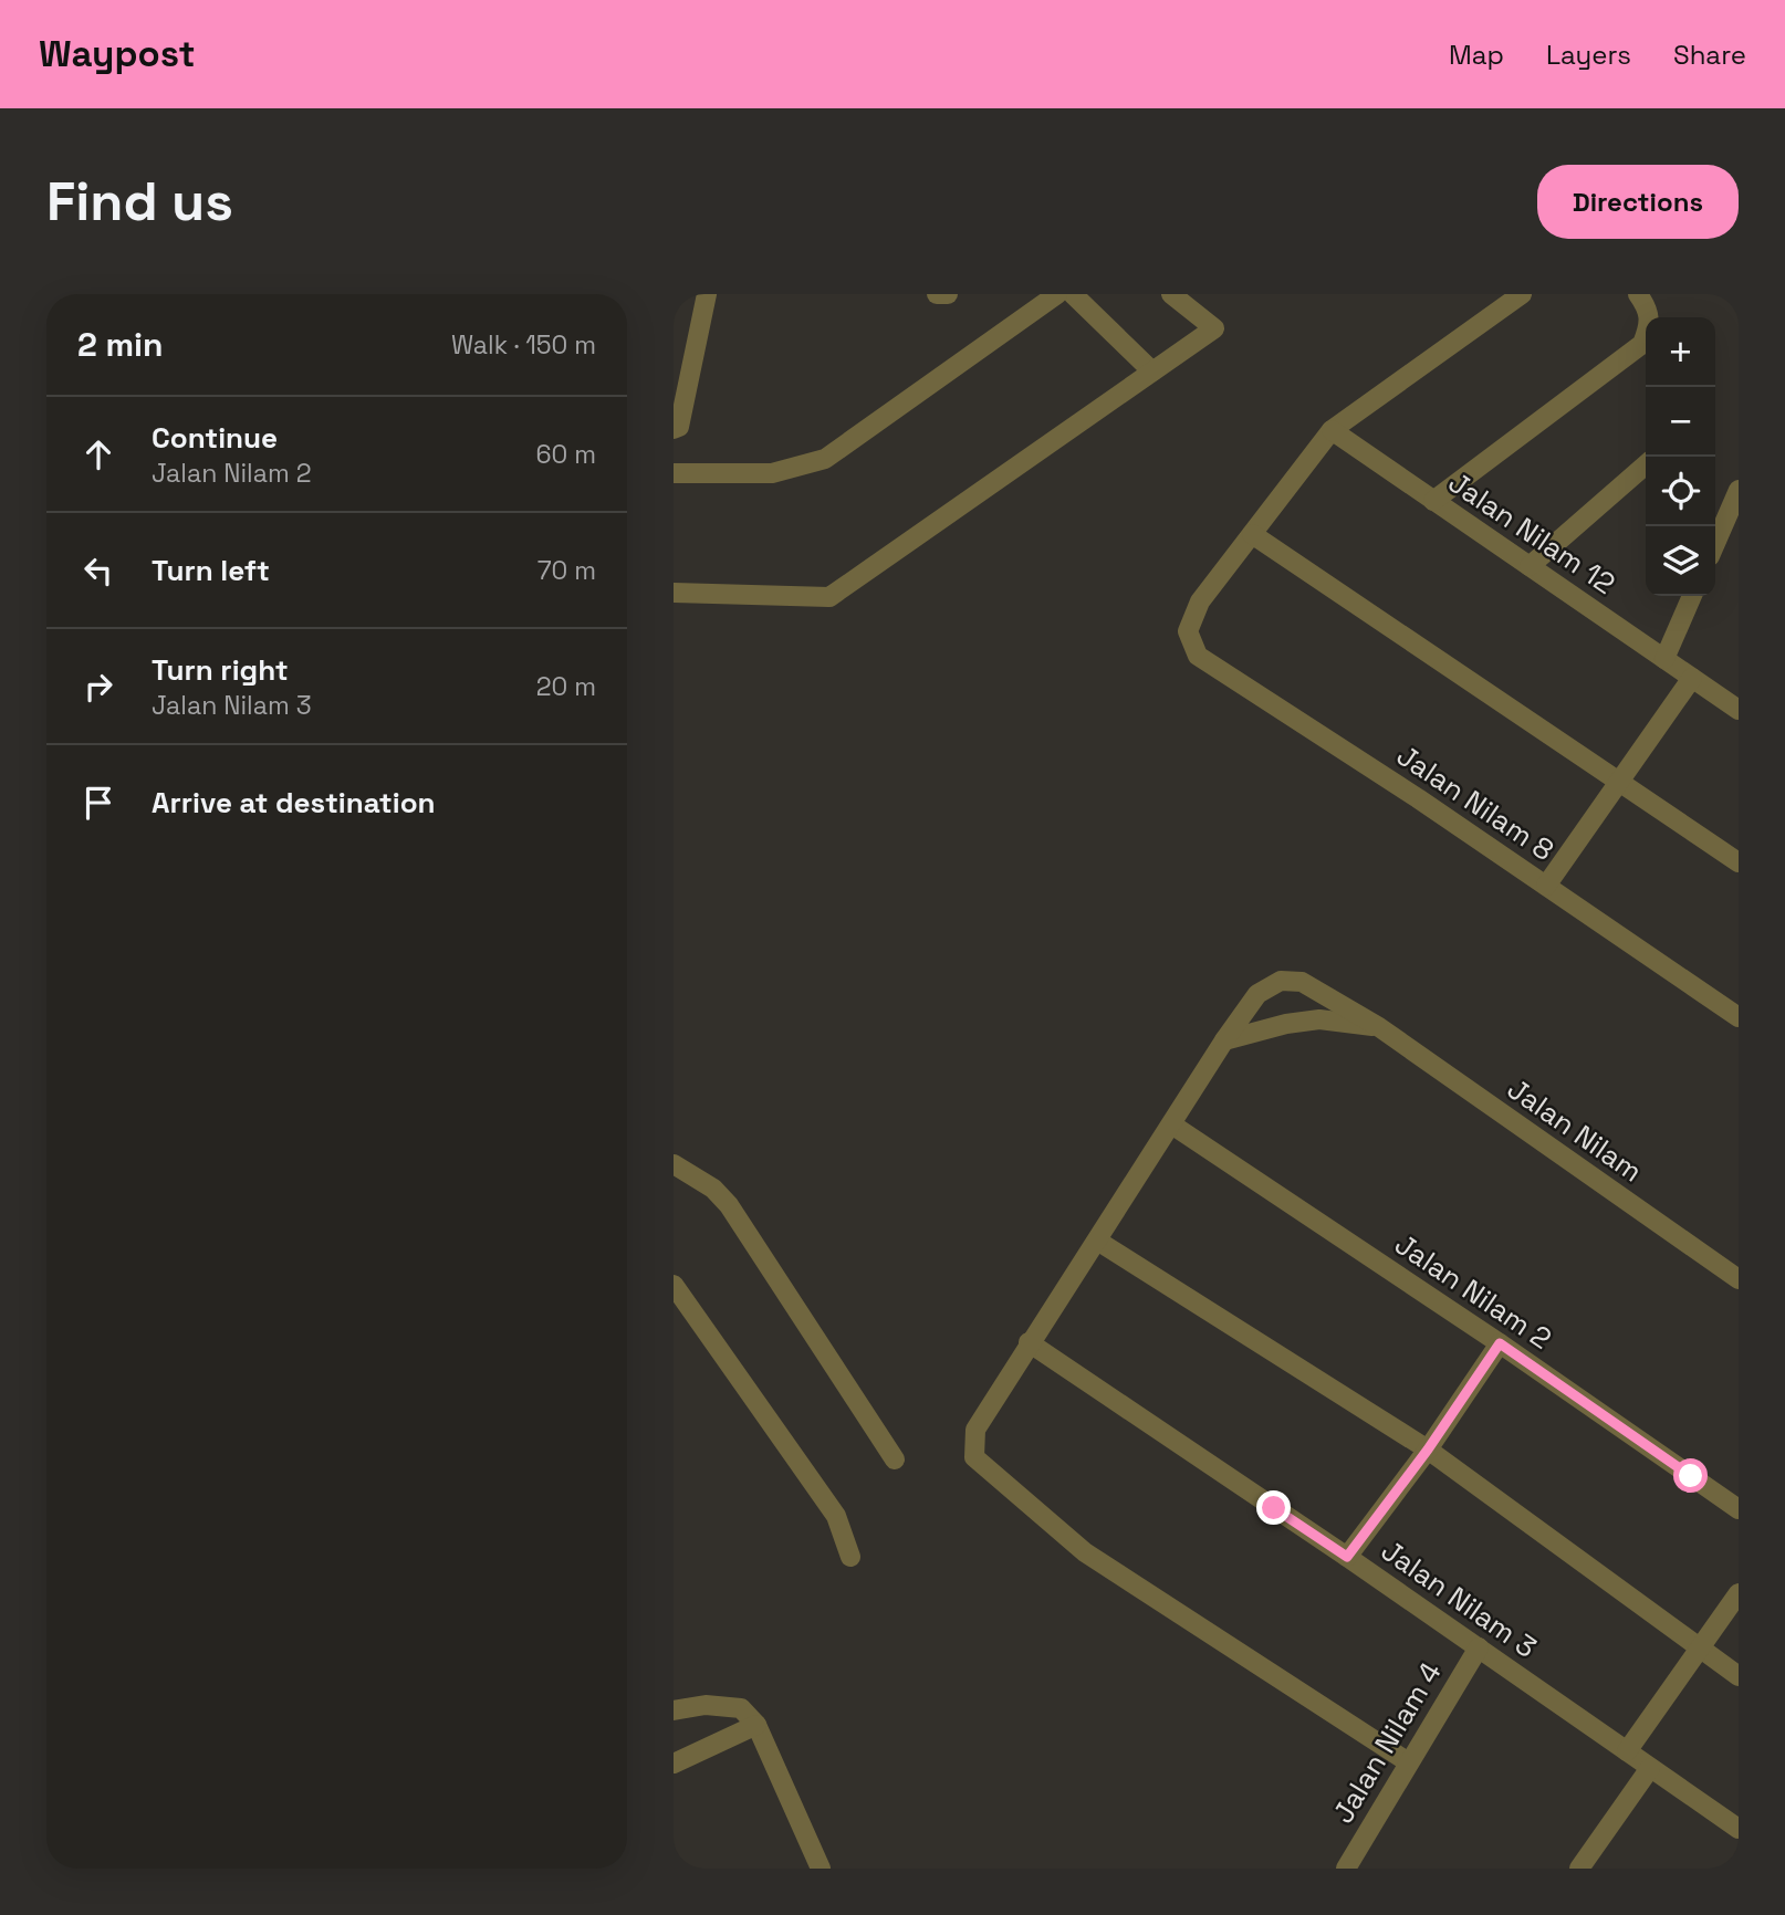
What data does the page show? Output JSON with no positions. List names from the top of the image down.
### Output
{
  "streets": {
    "street": [
      "Jalan Nilam 12",
      "Jalan Nilam 8",
      "Jalan Nilam",
      "Jalan Nilam 2",
      "Jalan Nilam 3",
      "Jalan Nilam 4"
    ]
  },
  "crossings": [
    ["Jalan Nilam", "Jalan Nilam 2"],
    ["Jalan Nilam", "Jalan Nilam 3"],
    ["Jalan Nilam", "Jalan Nilam 4"],
    ["Jalan Nilam 3", "Jalan Nilam 4"]
  ],
  "page": {
    "header": "Waypost",
    "nav": ["Map", "Layers", "Share"],
    "buttons": "Directions",
    "title": "Find us",
    "heading": ["2 min", "Walk · 150 m"],
    "map_buttons": ["+", "−"],
    "list": [
      ["Continue", "Jalan Nilam 2", "60 m"],
      ["Turn left", "70 m"],
      ["Turn right", "Jalan Nilam 3", "20 m"],
      "Arrive at destination"
    ]
  }
}
